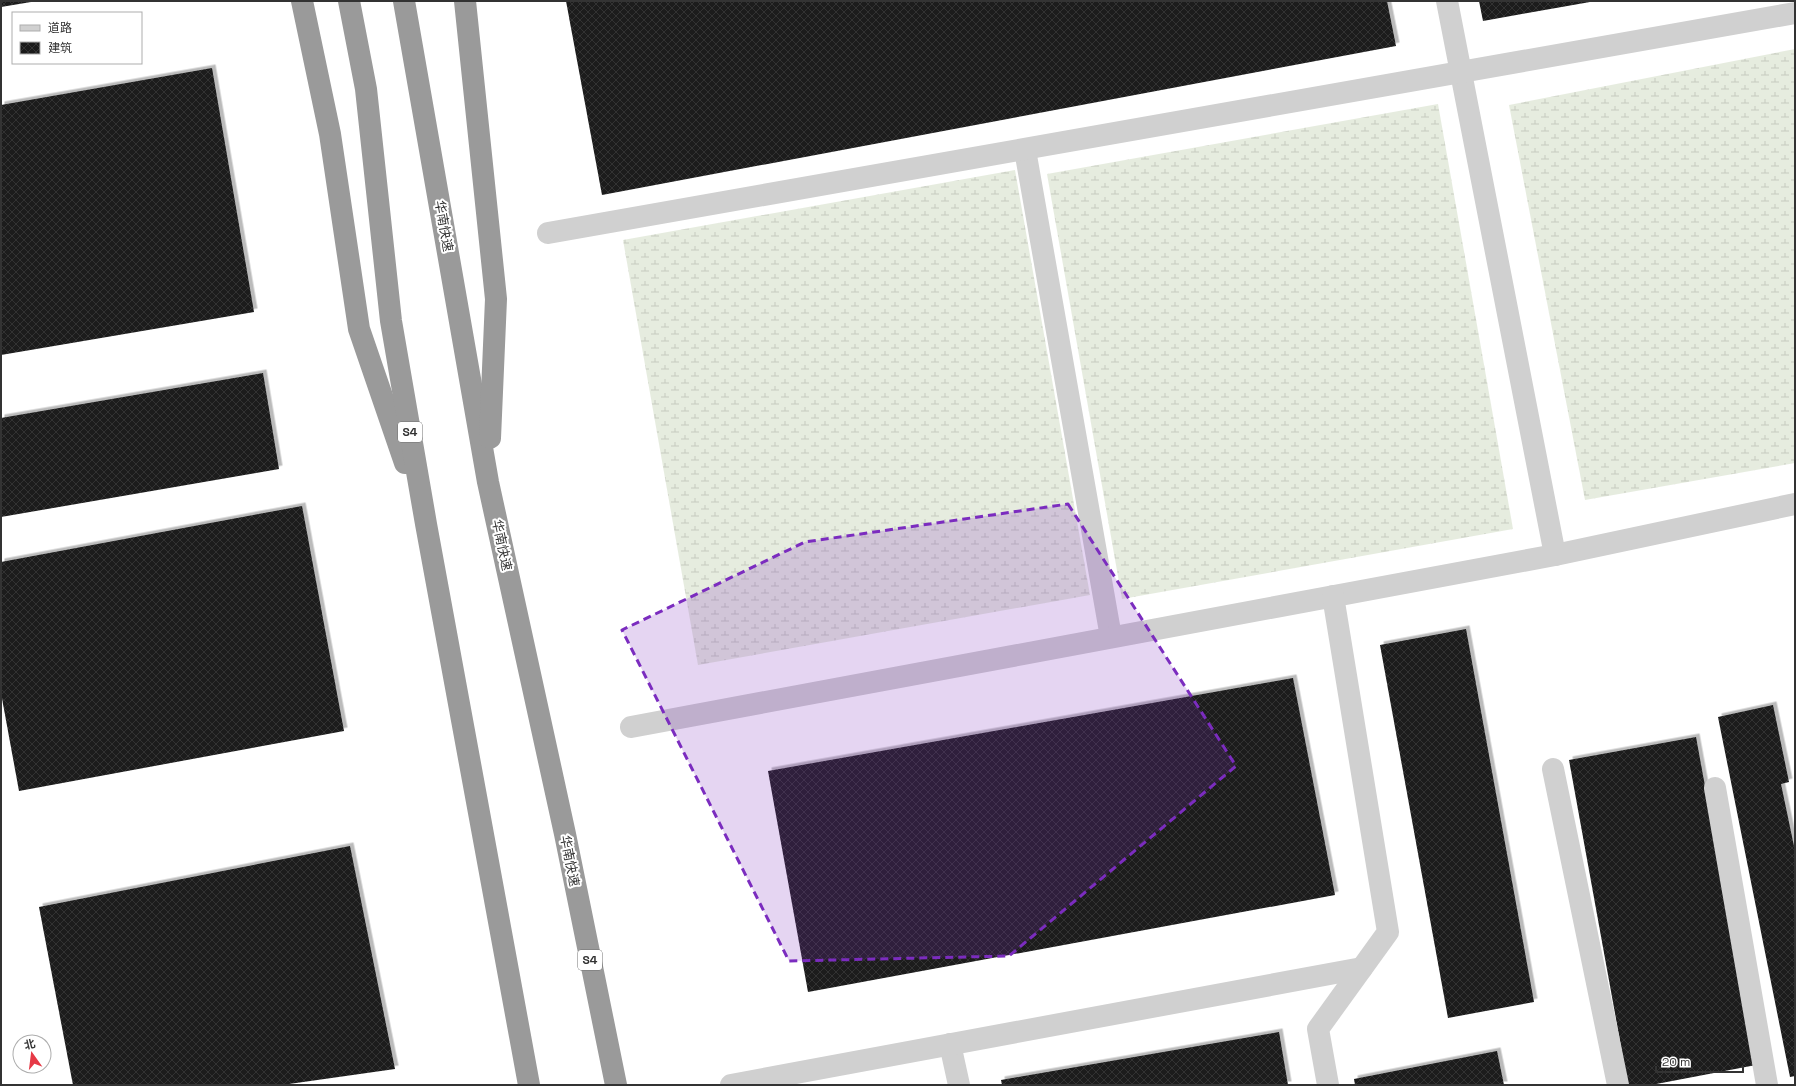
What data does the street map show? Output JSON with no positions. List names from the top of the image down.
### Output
{
  "streets": {
    "highway": ["华南快速", "S4"]
  },
  "legend": ["道路", "建筑"],
  "scale_bar": "20 m",
  "north": "top"
}
